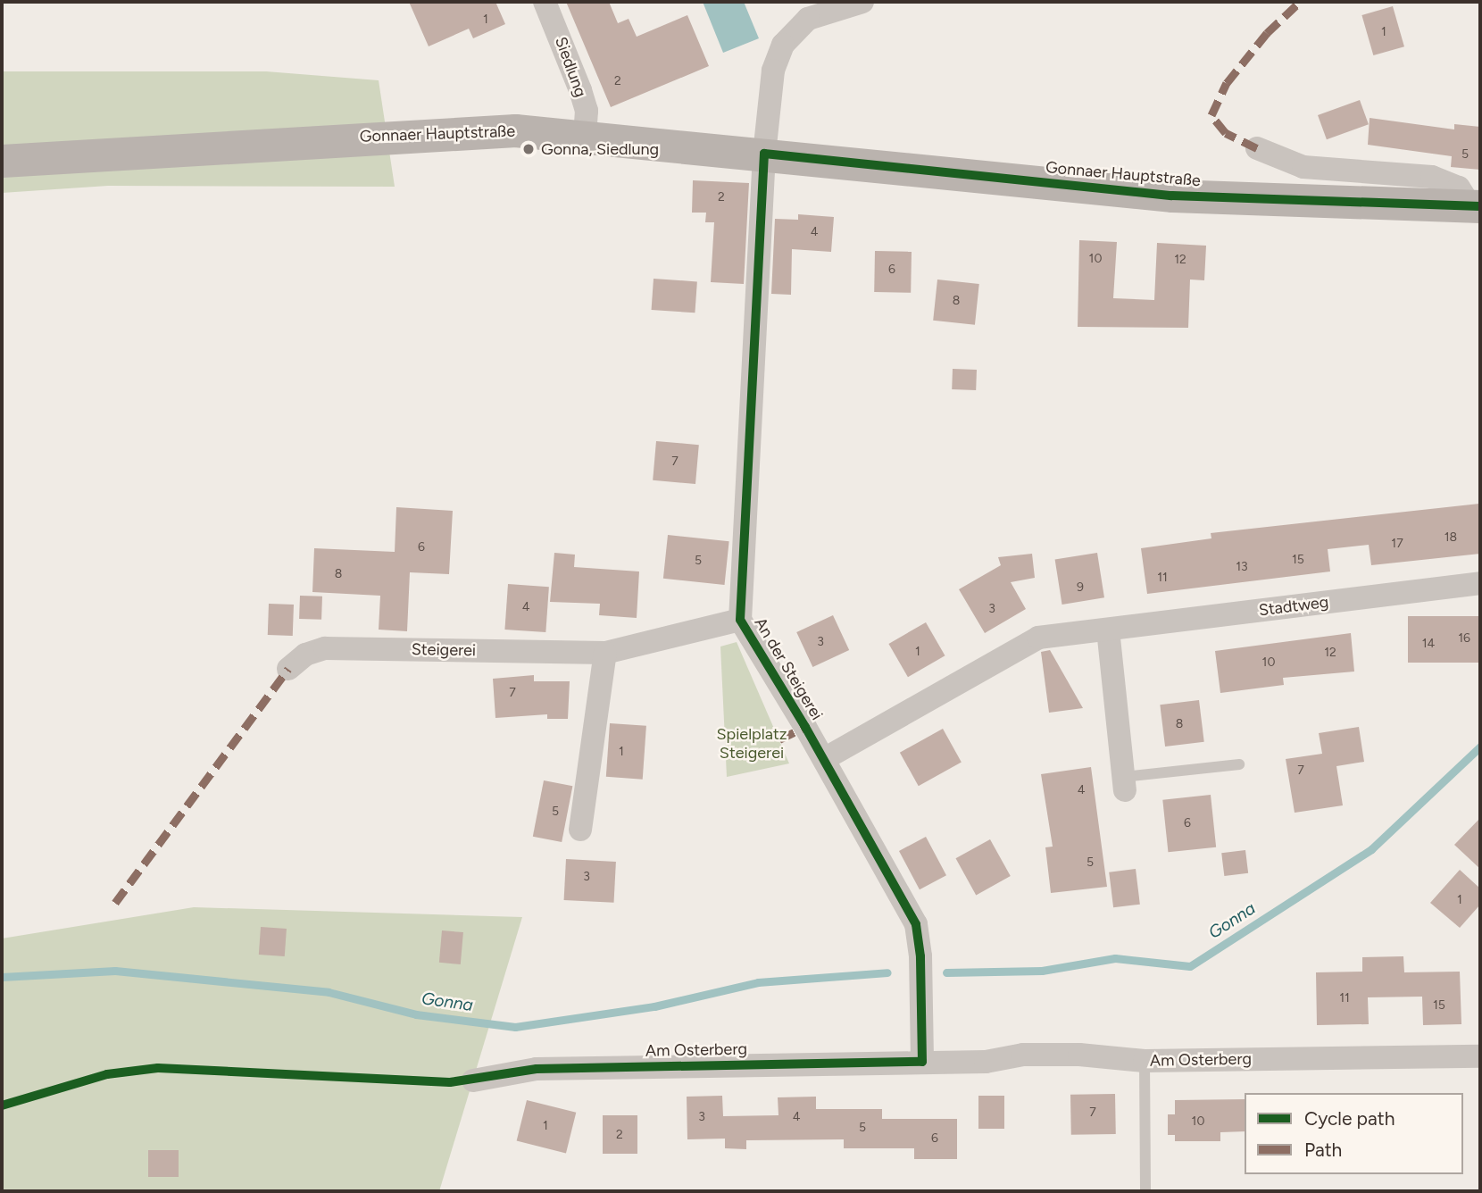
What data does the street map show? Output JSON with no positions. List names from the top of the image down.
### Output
{
  "streets": {
    "main road": ["Gonnaer Hauptstraße"],
    "street": [
      "Siedlung",
      "Stadtweg",
      "Steigerei",
      "An der Steigerei",
      "Am Osterberg"
    ]
  },
  "crossings": [
    ["Siedlung", "Gonnaer Hauptstraße"],
    ["Gonnaer Hauptstraße", "An der Steigerei"],
    ["Stadtweg", "An der Steigerei"],
    ["Steigerei", "An der Steigerei"],
    ["An der Steigerei", "Am Osterberg"]
  ],
  "water": ["Gonna"],
  "parks": ["Spielplatz Steigerei"],
  "places": ["Gonna, Siedlung"],
  "house_numbers": [
    "1",
    "1",
    "2",
    "5",
    "2",
    "4",
    "10",
    "12",
    "6",
    "8",
    "7",
    "18",
    "17",
    "6",
    "15",
    "5",
    "13",
    "8",
    "11",
    "9",
    "4",
    "3",
    "16",
    "3",
    "14",
    "1",
    "12",
    "10",
    "7",
    "8",
    "1",
    "7",
    "4",
    "5",
    "6",
    "5",
    "3",
    "1",
    "11",
    "15",
    "7",
    "3",
    "4",
    "10",
    "1",
    "5",
    "2",
    "6"
  ],
  "legend": ["Cycle path", "Path"]
}
